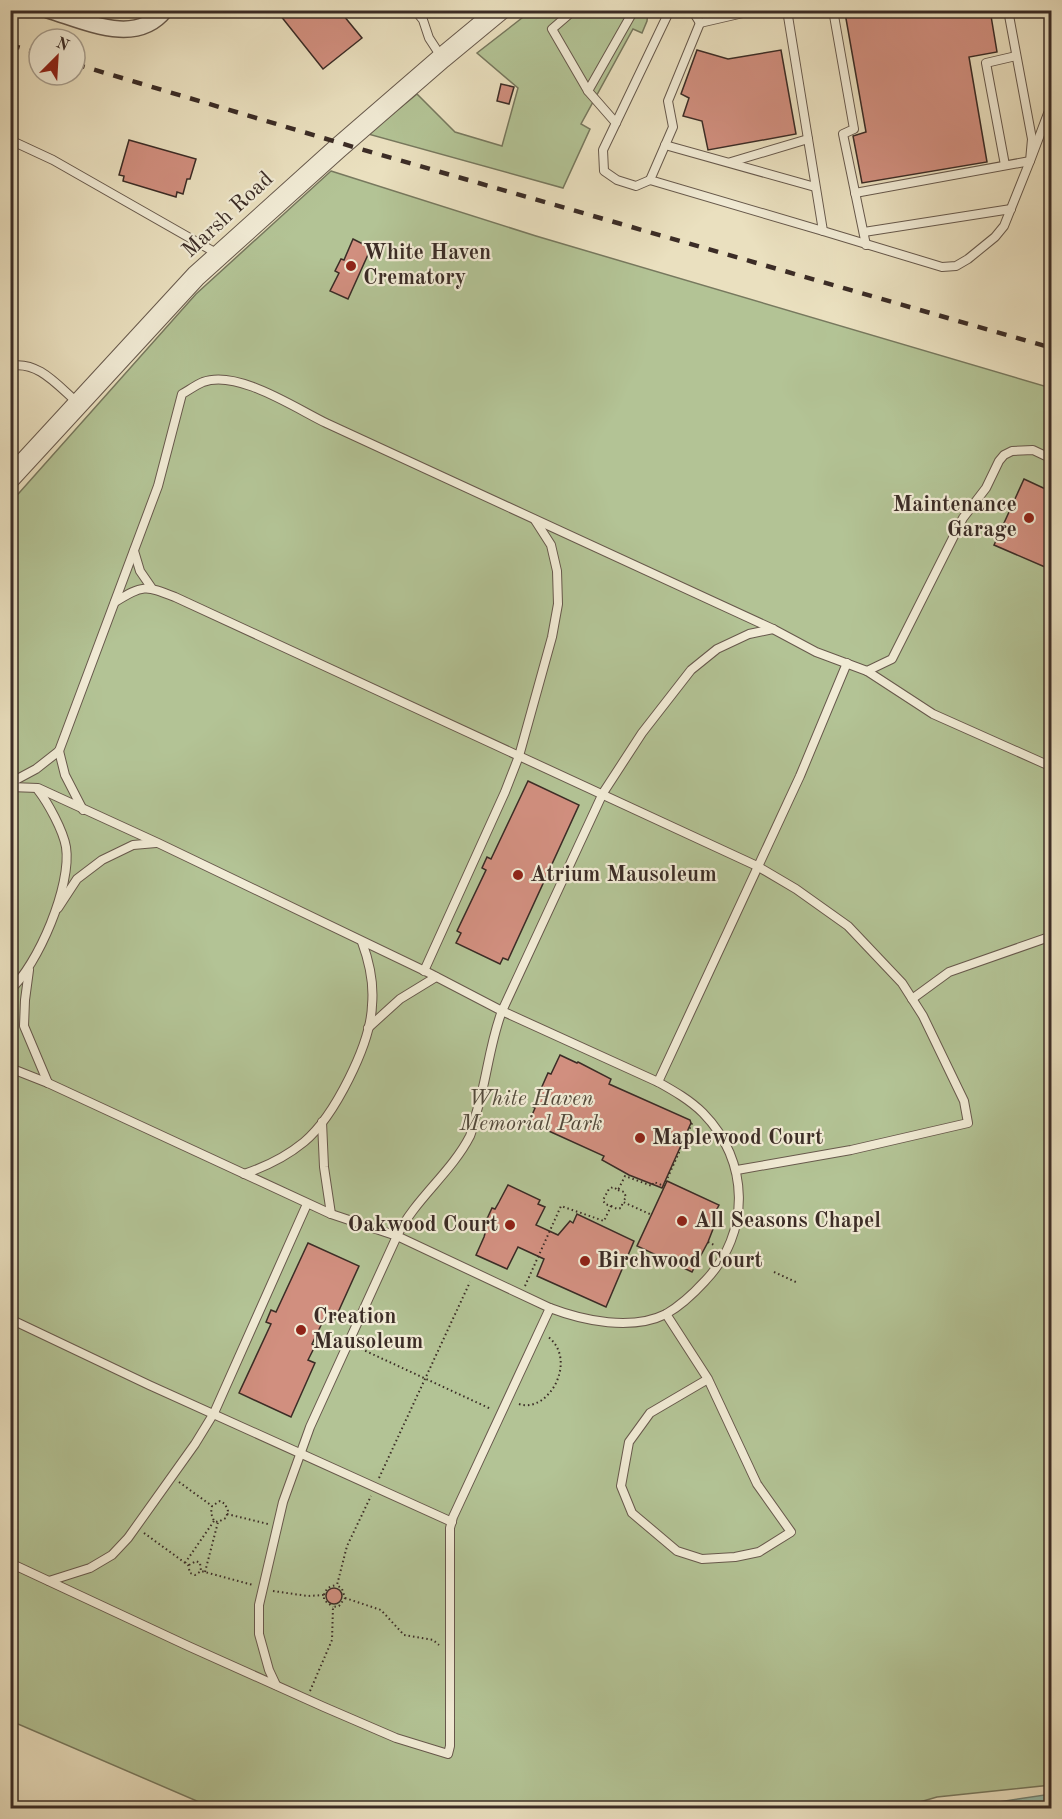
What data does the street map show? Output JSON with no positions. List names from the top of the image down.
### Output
{
  "streets": {
    "street": ["Marsh Road"]
  },
  "parks": ["White Haven Memorial Park"],
  "places": [
    "White Haven Crematory",
    "Maintenance Garage",
    "Atrium Mausoleum",
    "Maplewood Court",
    "All Seasons Chapel",
    "Oakwood Court",
    "Birchwood Court",
    "Creation Mausoleum"
  ],
  "north": "top right"
}
